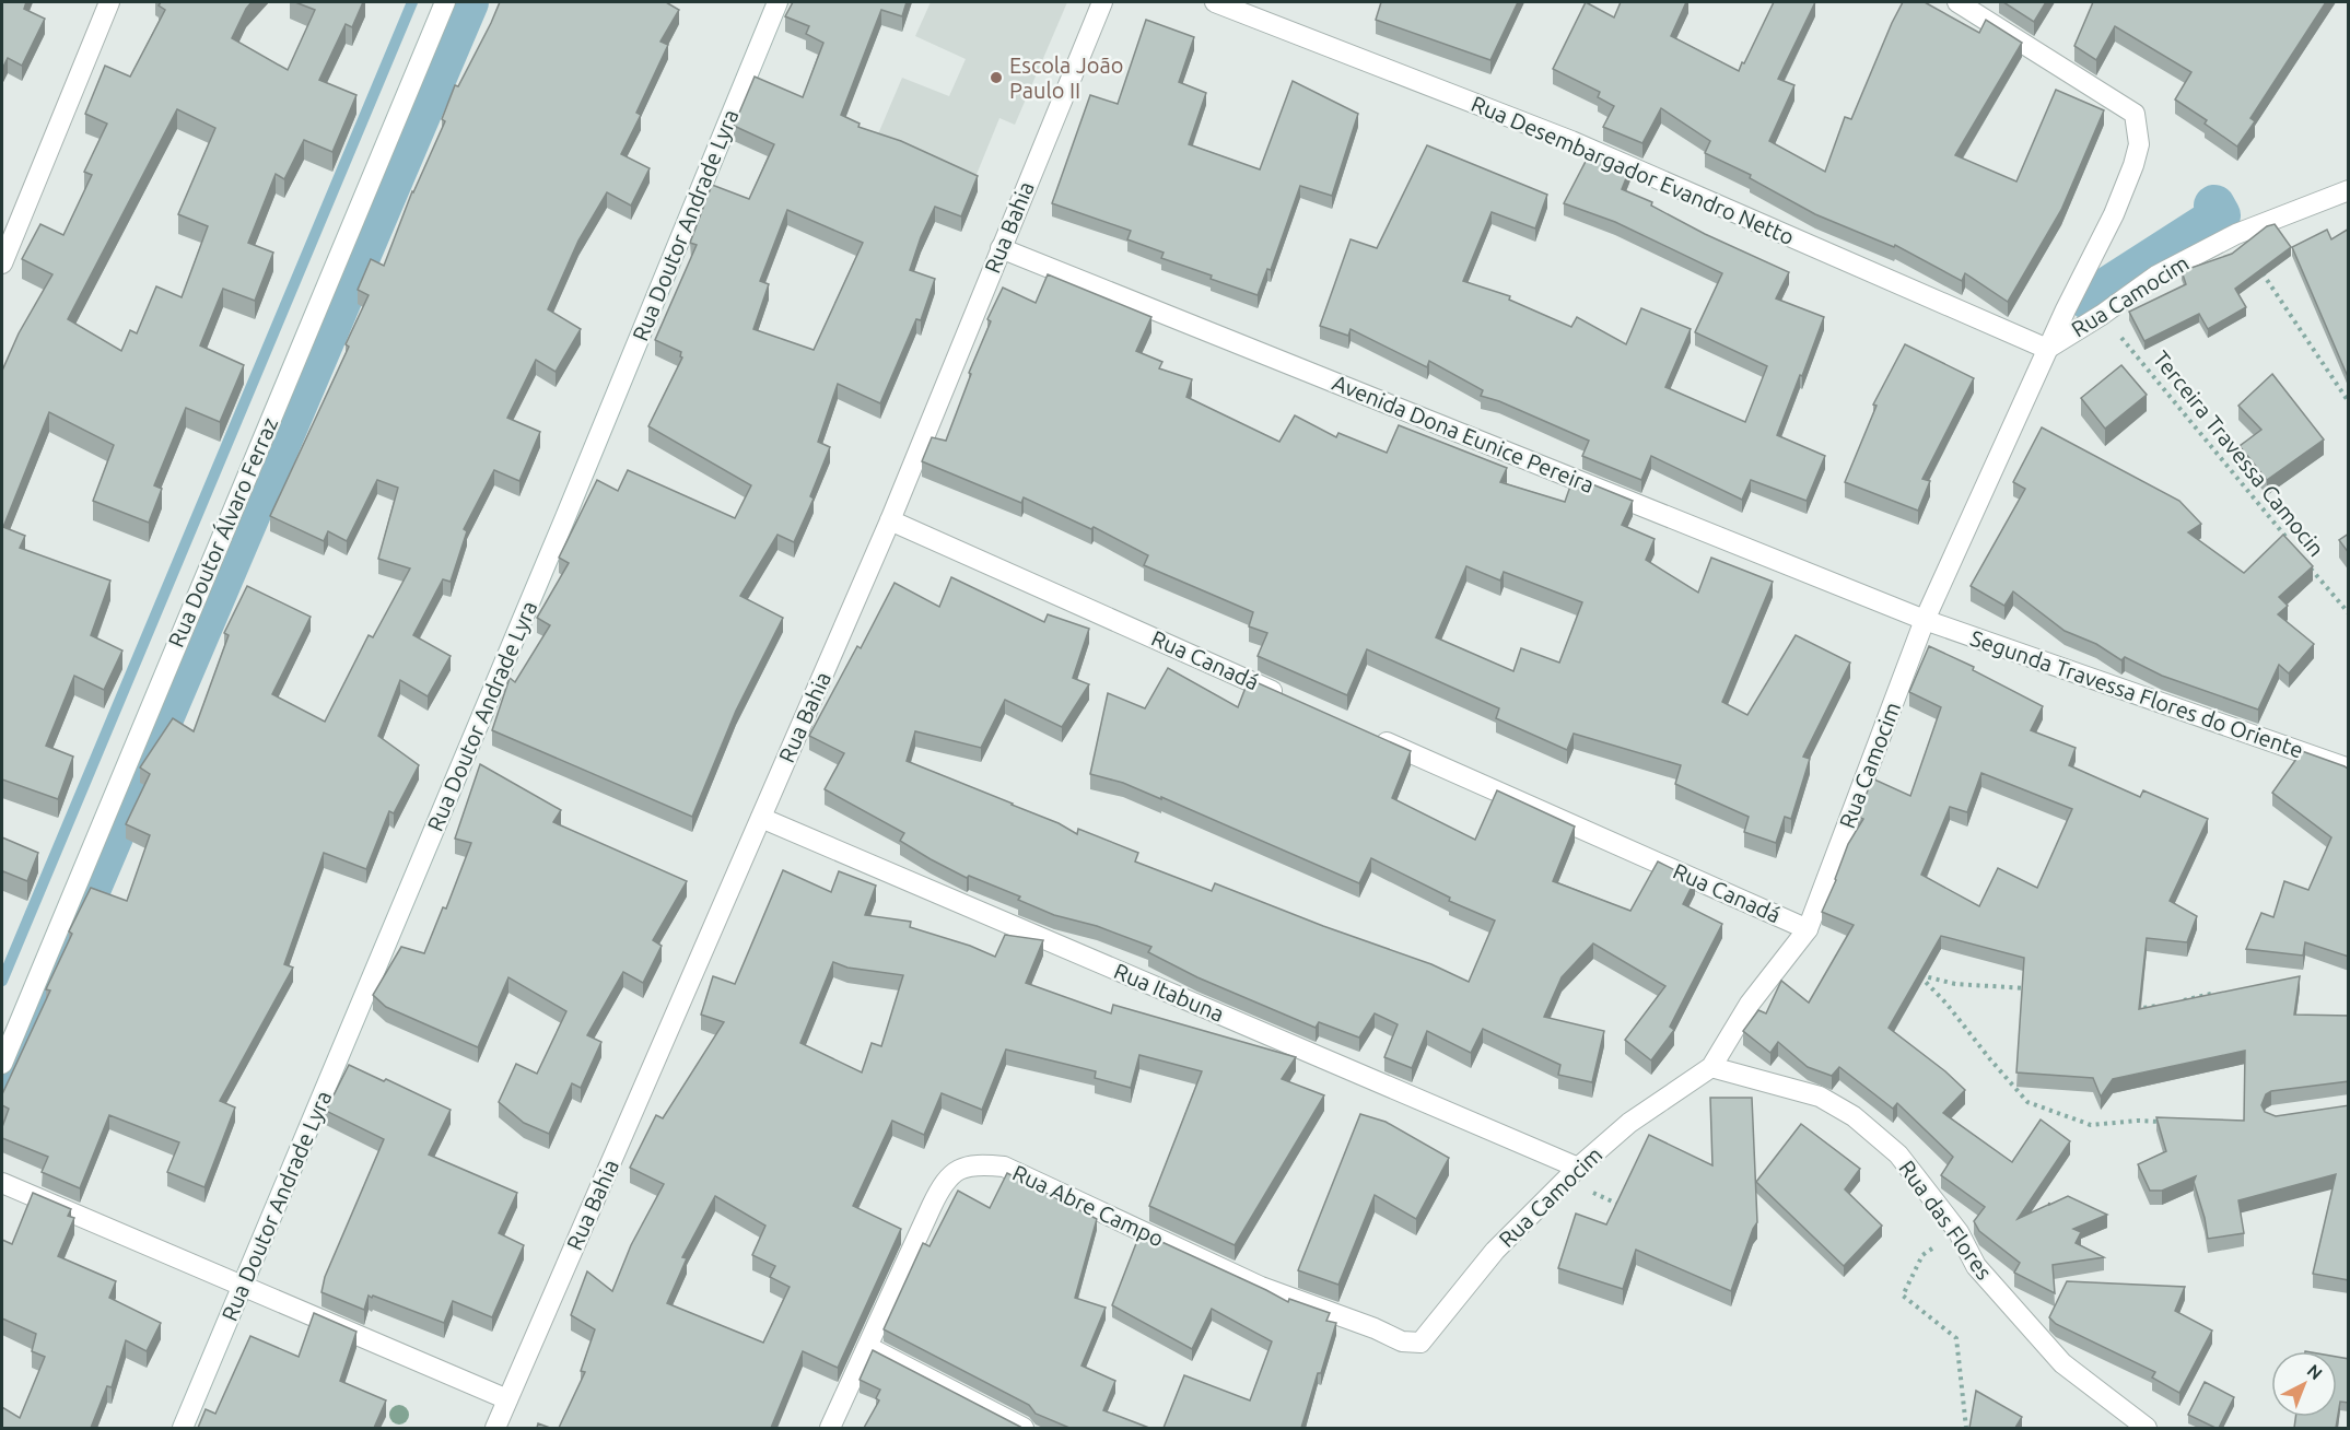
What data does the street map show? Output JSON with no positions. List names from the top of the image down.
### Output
{
  "streets": {
    "street": [
      "Rua Desembargador Evandro Netto",
      "Rua Doutor Andrade Lyra",
      "Rua Bahia",
      "Rua Camocim",
      "Avenida Dona Eunice Pereira",
      "Rua Doutor Álvaro Ferraz",
      "Rua Canadá",
      "Segunda Travessa Flores do Oriente",
      "Rua Itabuna",
      "Rua Abre Campo",
      "Rua das Flores"
    ],
    "path": ["Terceira Travessa Camocin"]
  },
  "crossings": [
    ["Rua Desembargador Evandro Netto", "Rua Camocim"],
    ["Rua Bahia", "Avenida Dona Eunice Pereira"],
    ["Rua Bahia", "Rua Canadá"],
    ["Rua Bahia", "Rua Itabuna"],
    ["Rua Camocim", "Avenida Dona Eunice Pereira"],
    ["Rua Camocim", "Terceira Travessa Camocin"],
    ["Rua Camocim", "Rua Canadá"],
    ["Rua Camocim", "Segunda Travessa Flores do Oriente"],
    ["Rua Camocim", "Rua Itabuna"],
    ["Rua Camocim", "Rua Abre Campo"],
    ["Rua Camocim", "Rua das Flores"],
    ["Avenida Dona Eunice Pereira", "Segunda Travessa Flores do Oriente"]
  ],
  "places": ["Escola João Paulo II"],
  "north": "top right"
}
